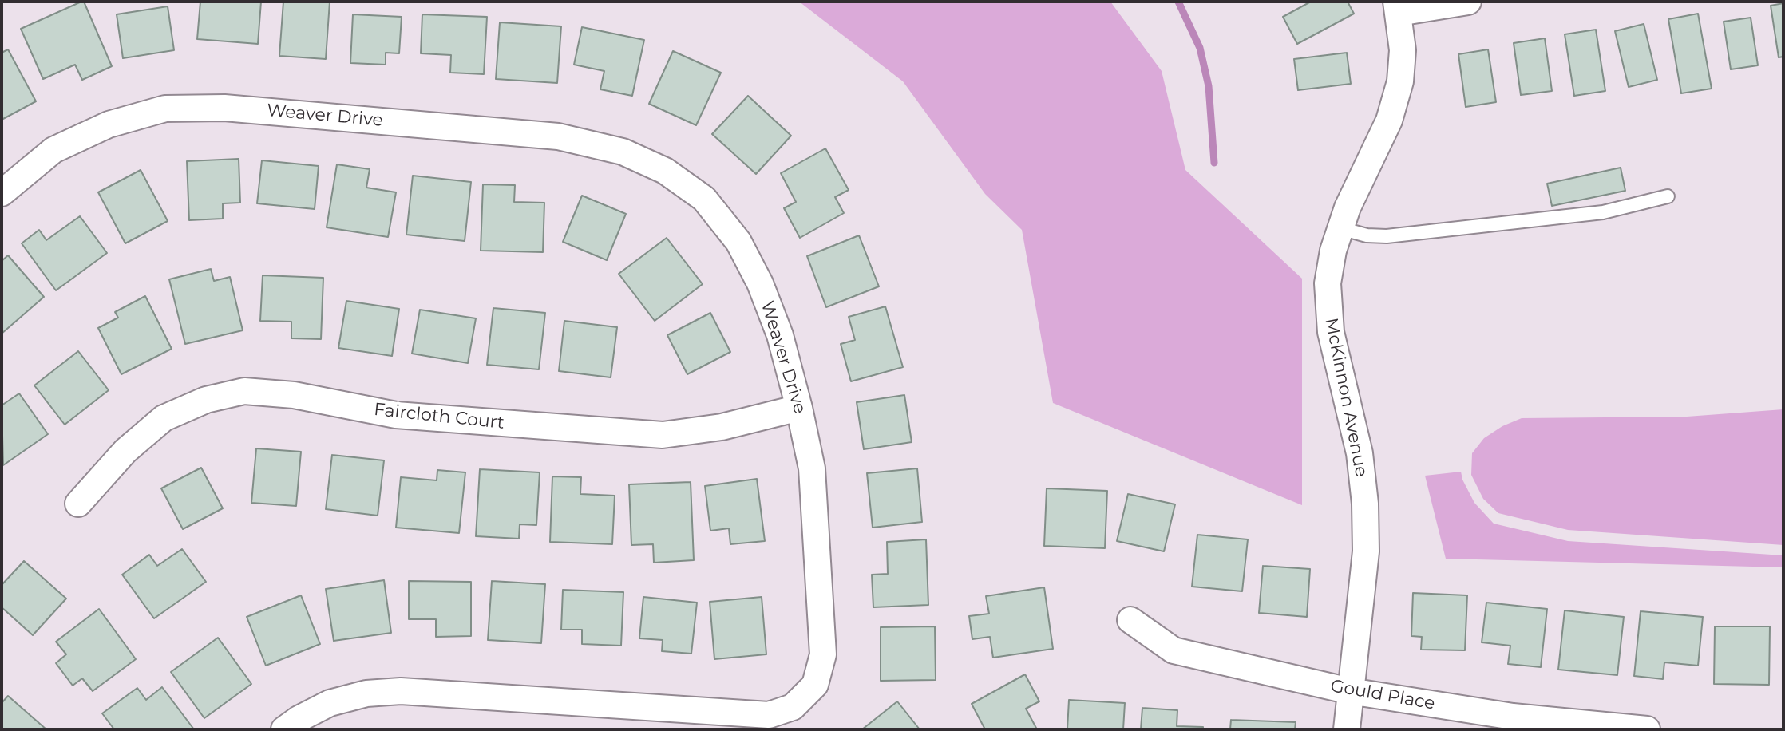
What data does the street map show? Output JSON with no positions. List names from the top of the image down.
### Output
{
  "streets": {
    "street": [
      "Weaver Drive",
      "McKinnon Avenue",
      "Faircloth Court",
      "Gould Place"
    ]
  },
  "crossings": [
    ["Weaver Drive", "Faircloth Court"],
    ["McKinnon Avenue", "Gould Place"]
  ]
}
